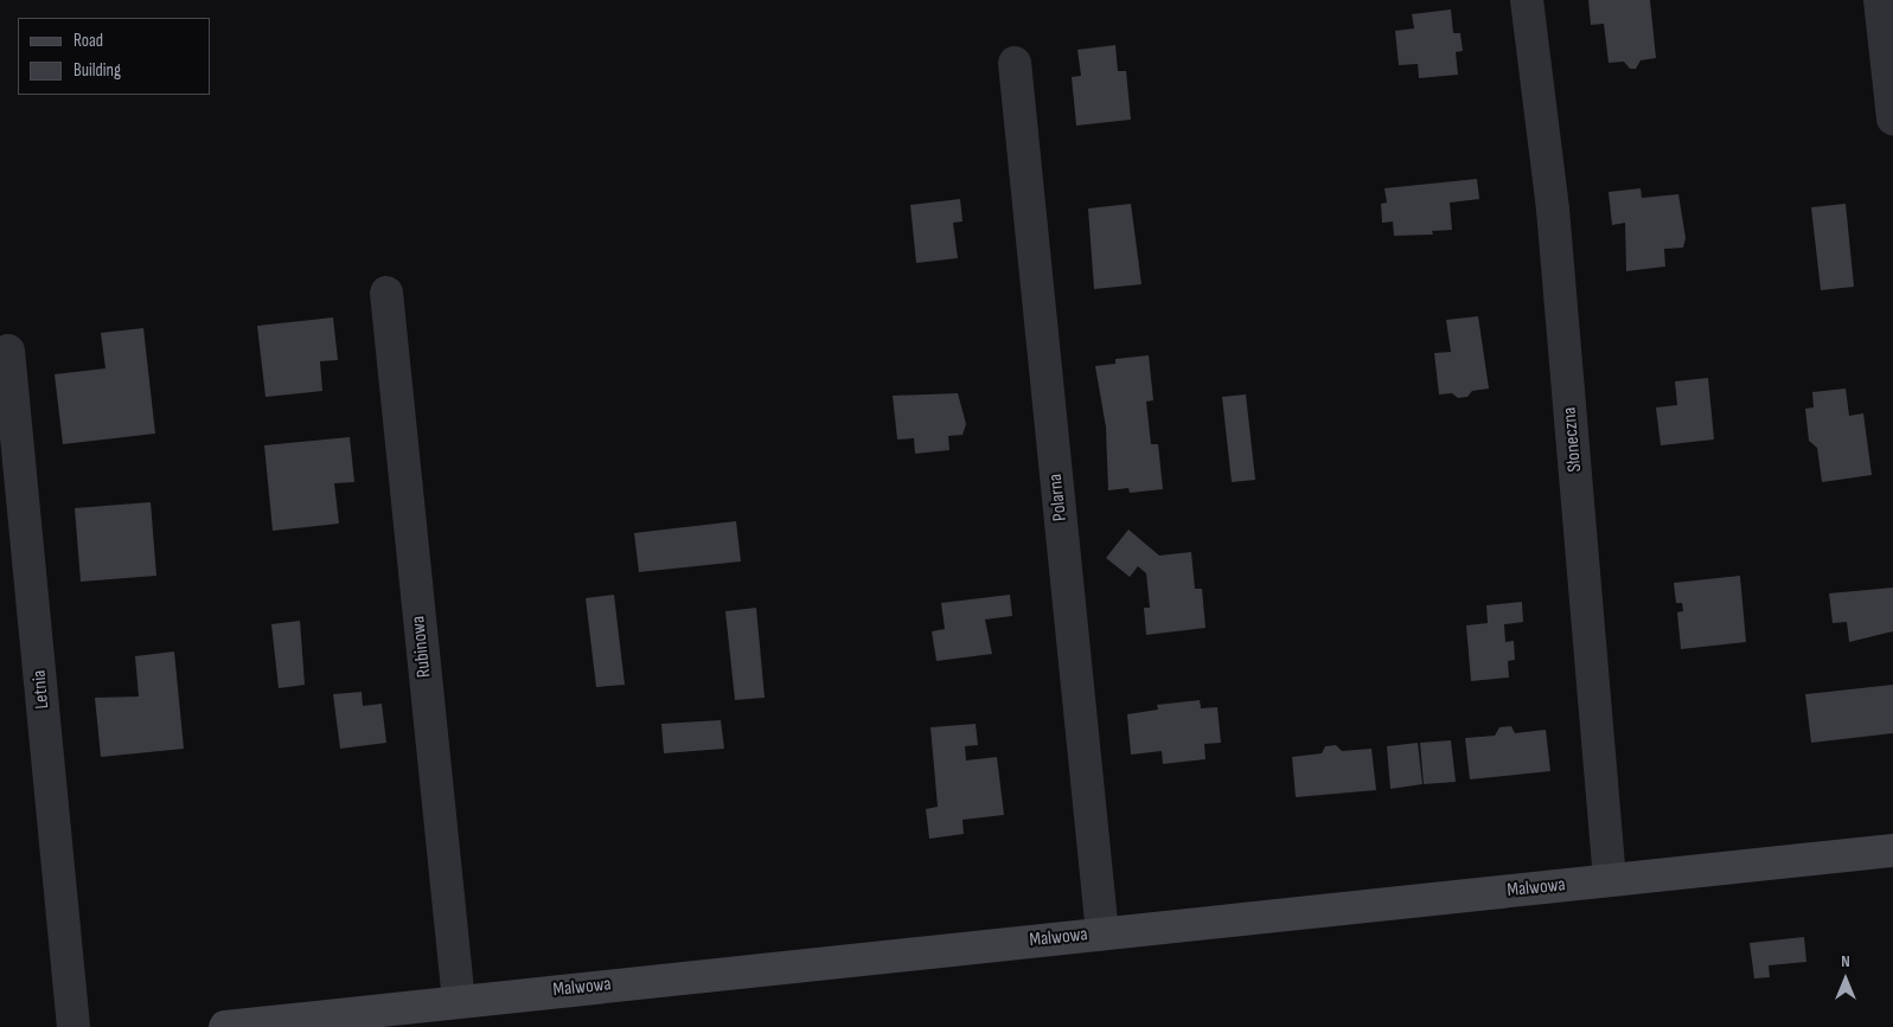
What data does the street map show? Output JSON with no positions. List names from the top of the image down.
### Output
{
  "streets": {
    "street": [
      "Słoneczna",
      "Polarna",
      "Rubinowa",
      "Letnia",
      "Malwowa"
    ]
  },
  "crossings": [
    ["Słoneczna", "Malwowa"],
    ["Polarna", "Malwowa"],
    ["Rubinowa", "Malwowa"]
  ],
  "legend": ["Road", "Building"],
  "north": "top"
}
